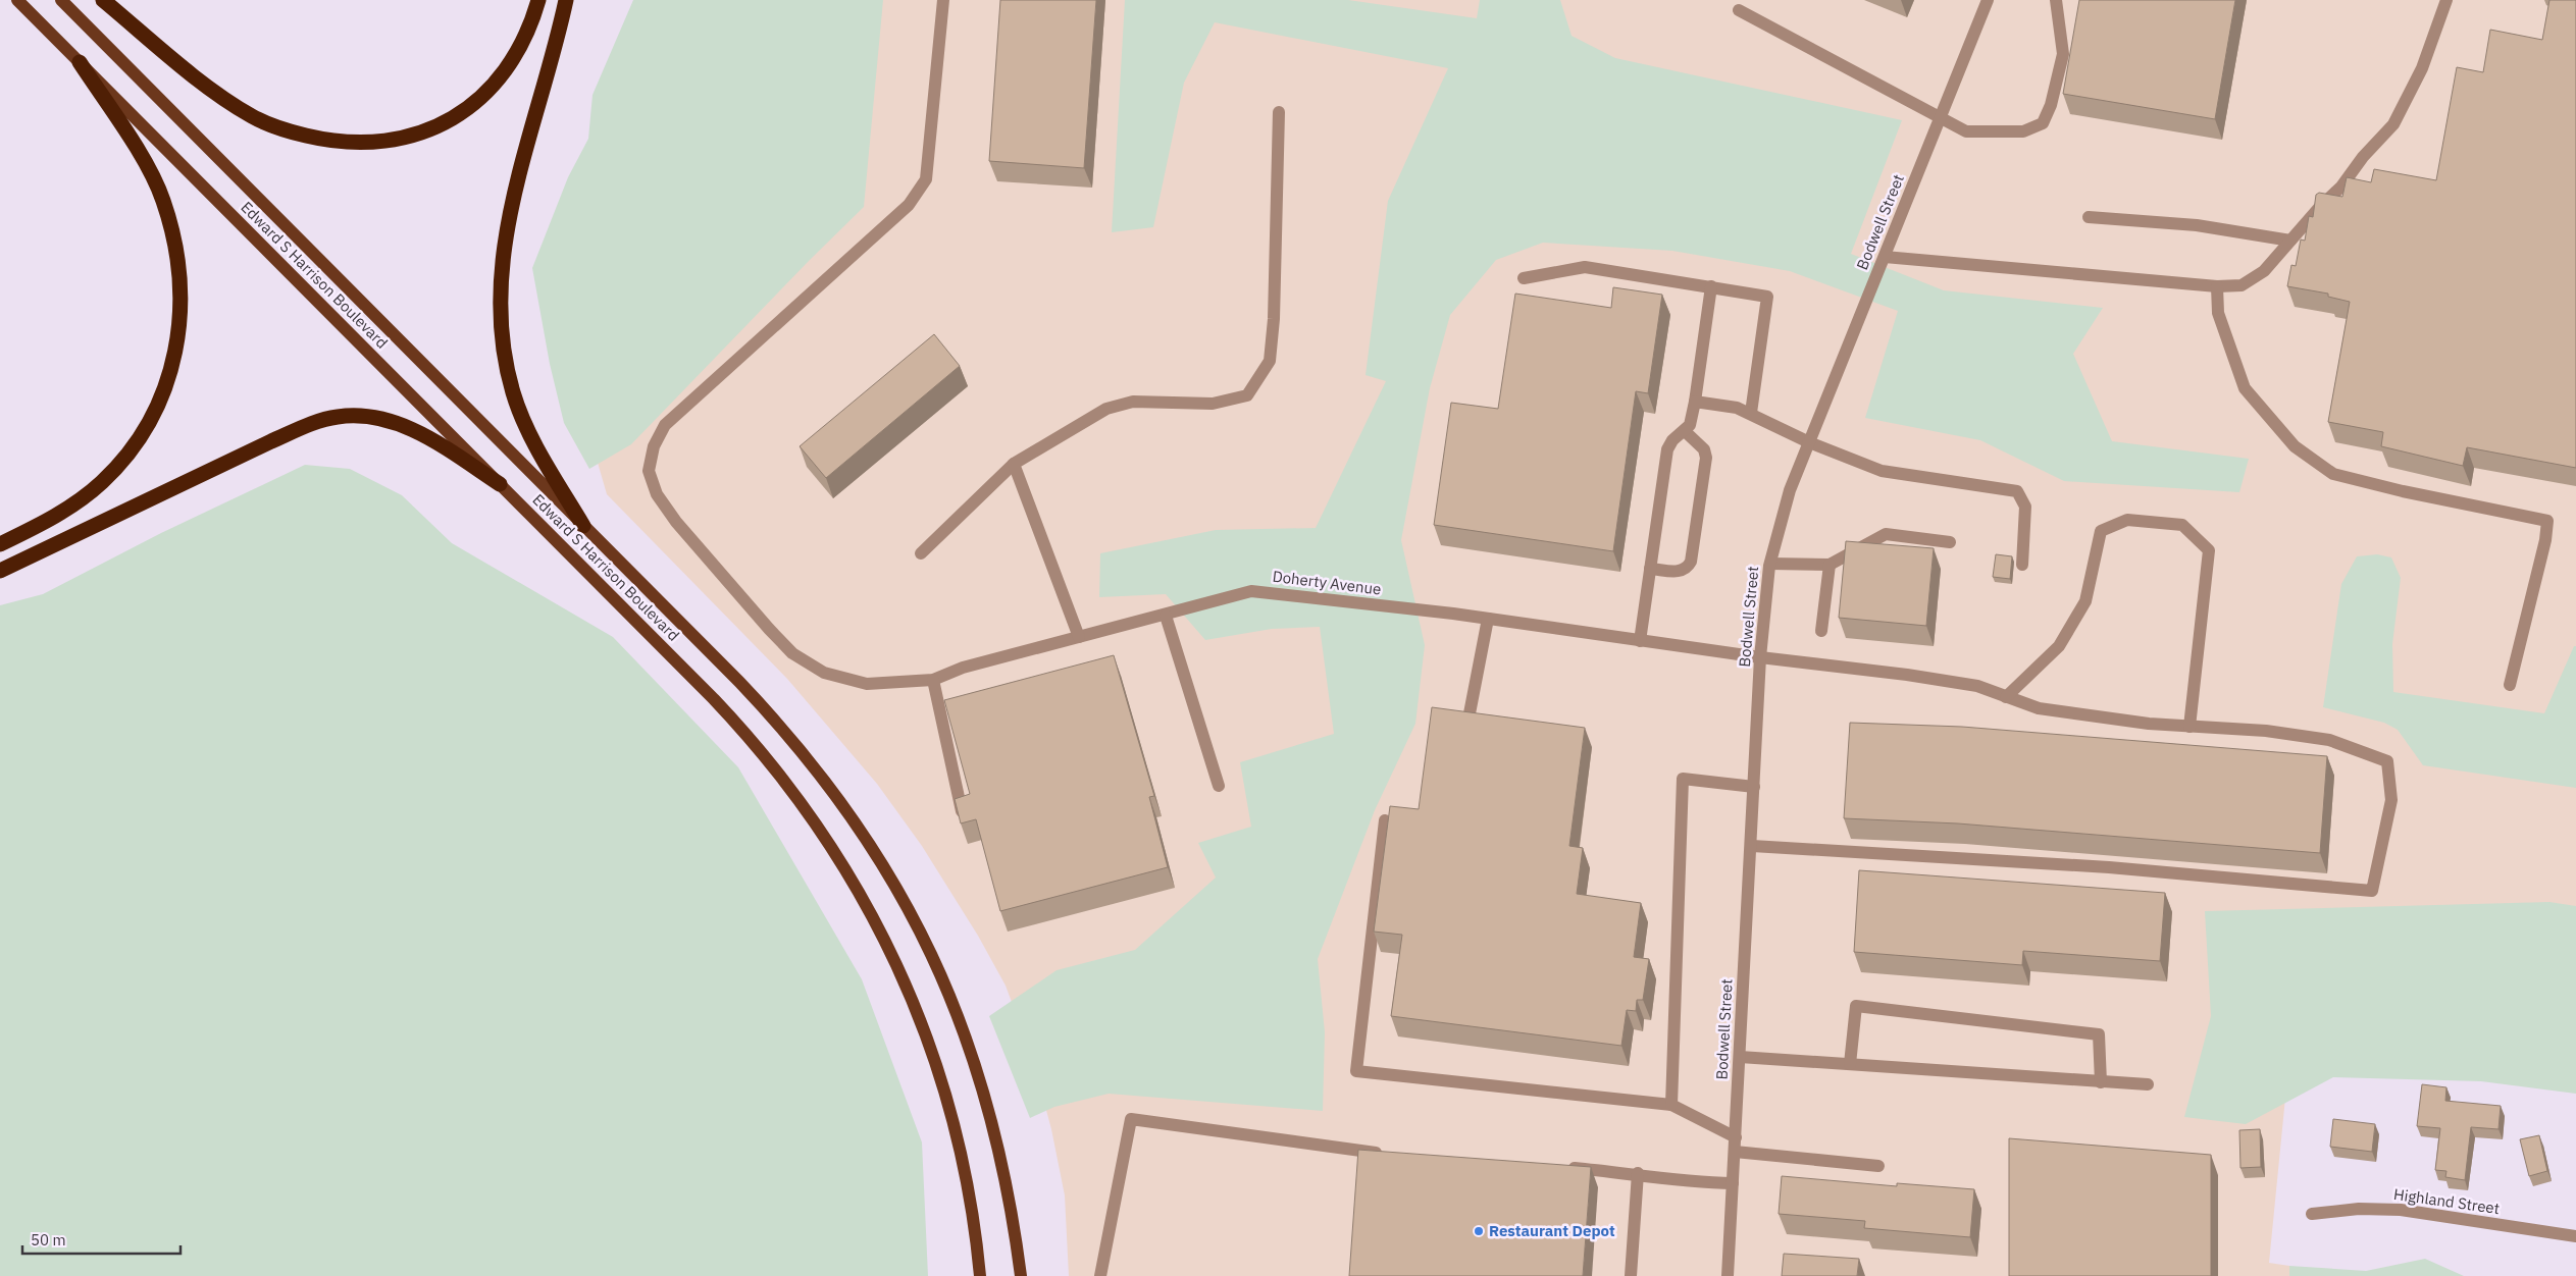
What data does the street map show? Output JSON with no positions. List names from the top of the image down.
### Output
{
  "streets": {
    "main road": ["Edward S Harrison Boulevard"],
    "street": ["Bodwell Street", "Doherty Avenue", "Highland Street"]
  },
  "crossings": [
    ["Bodwell Street", "Doherty Avenue"]
  ],
  "places": ["Restaurant Depot"],
  "scale_bar": "50 m"
}
